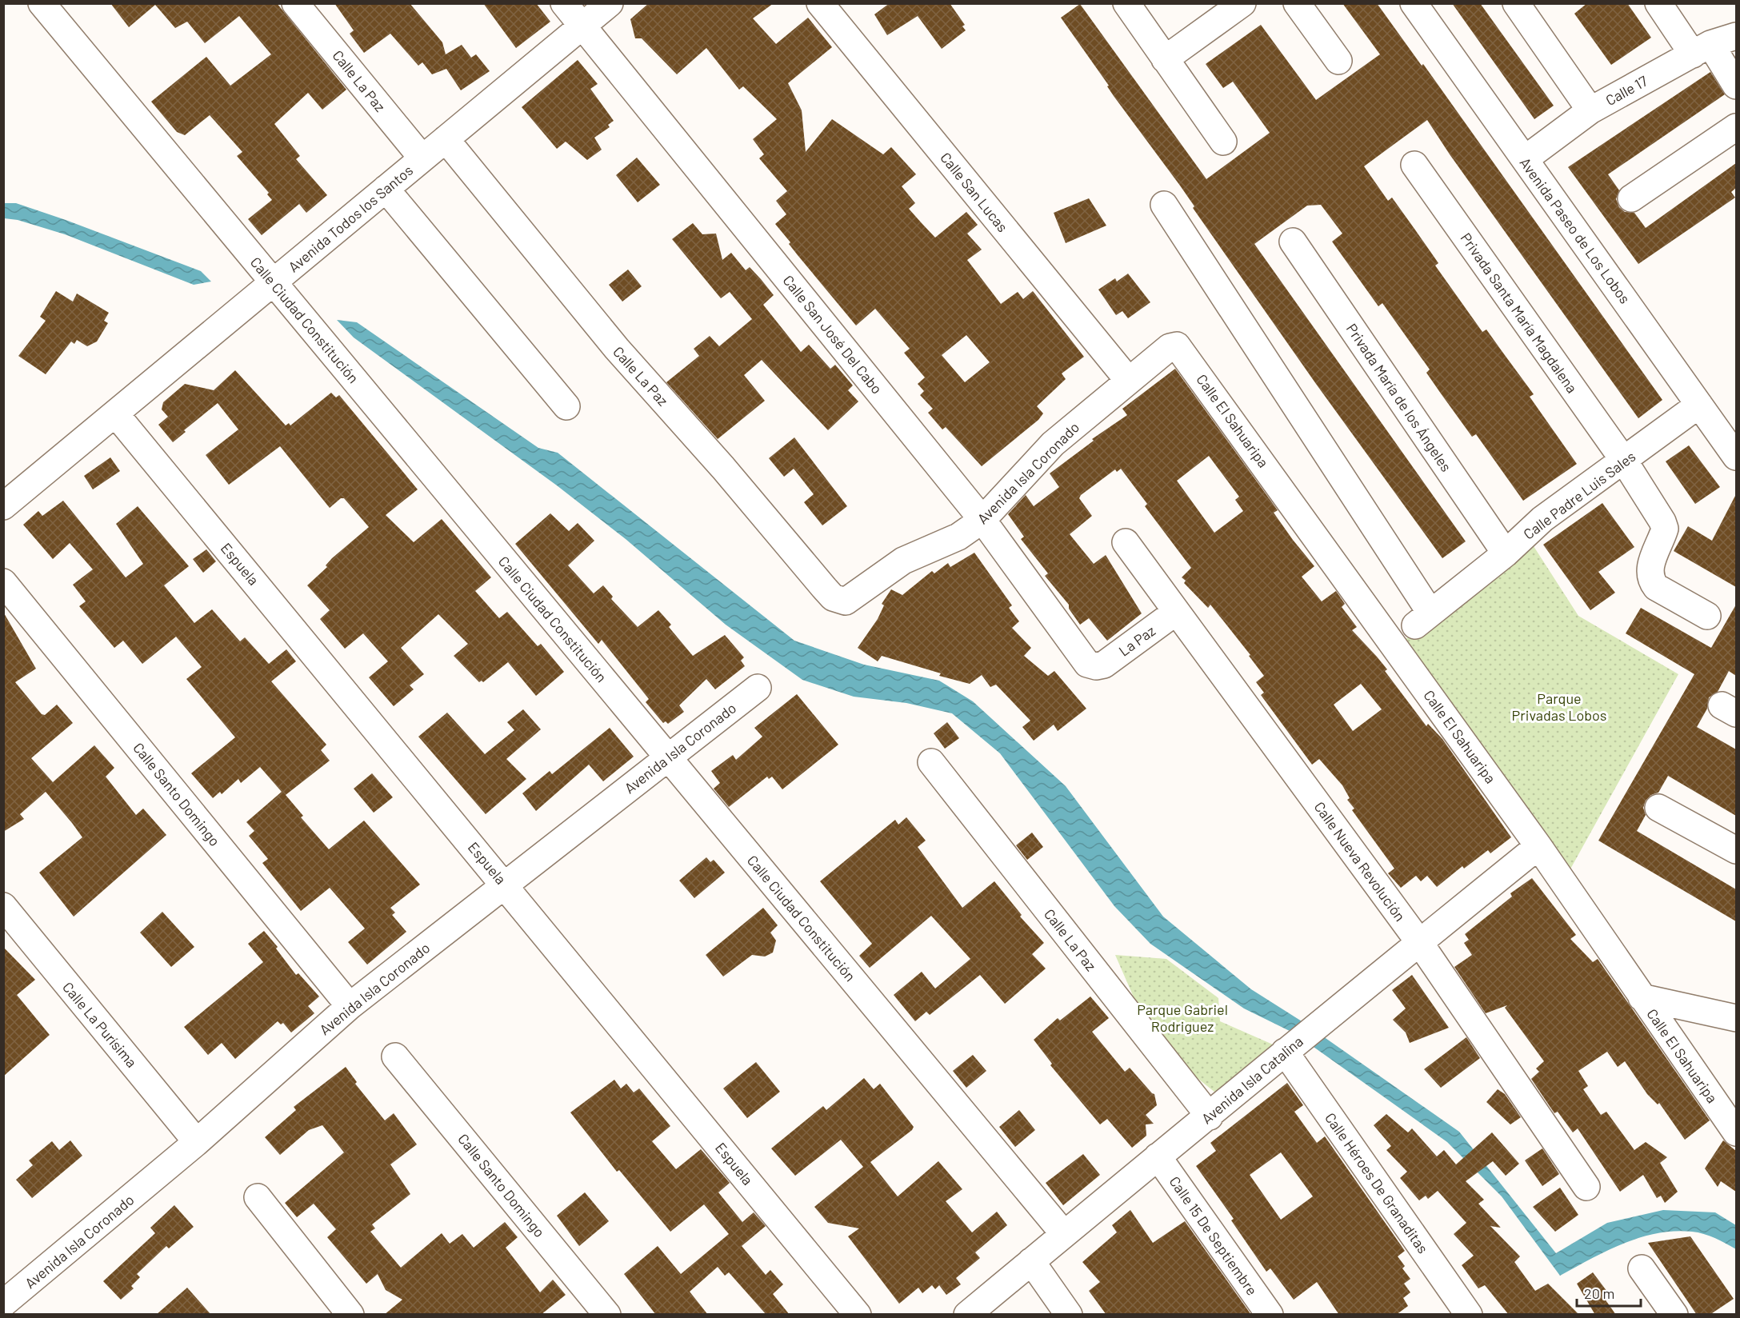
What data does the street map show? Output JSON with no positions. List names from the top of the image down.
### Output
{
  "streets": {
    "street": [
      "Calle La Paz",
      "Calle 17",
      "Calle San Lucas",
      "Avenida Todos los Santos",
      "Avenida Paseo de Los Lobos",
      "Privada Santa María Magdalena",
      "Calle Ciudad Constitución",
      "Calle San José Del Cabo",
      "Privada María de los Ángeles",
      "Calle El Sahuaripa",
      "Avenida Isla Coronado",
      "Calle Padre Luis Sales",
      "Espuela",
      "La Paz",
      "Calle Santo Domingo",
      "Calle Nueva Revolución",
      "Calle La Purísima",
      "Avenida Isla Catalina",
      "Calle Héroes De Granaditas",
      "Calle 15 De Septiembre"
    ]
  },
  "crossings": [
    ["Calle La Paz", "Avenida Todos los Santos"],
    ["Calle La Paz", "Avenida Isla Coronado"],
    ["Calle La Paz", "Avenida Isla Catalina"],
    ["Calle 17", "Avenida Paseo de Los Lobos"],
    ["Calle San Lucas", "Avenida Isla Coronado"],
    ["Avenida Todos los Santos", "Calle Ciudad Constitución"],
    ["Avenida Todos los Santos", "Calle San José Del Cabo"],
    ["Avenida Todos los Santos", "Espuela"],
    ["Avenida Paseo de Los Lobos", "Calle Padre Luis Sales"],
    ["Privada Santa María Magdalena", "Calle Padre Luis Sales"],
    ["Calle Ciudad Constitución", "Avenida Isla Coronado"],
    ["Calle Ciudad Constitución", "Avenida Isla Catalina"],
    ["Calle San José Del Cabo", "Avenida Isla Coronado"],
    ["Calle San José Del Cabo", "La Paz"],
    ["Privada María de los Ángeles", "Calle Padre Luis Sales"],
    ["Calle El Sahuaripa", "Avenida Isla Coronado"],
    ["Calle El Sahuaripa", "Avenida Isla Catalina"],
    ["Avenida Isla Coronado", "Espuela"],
    ["Avenida Isla Coronado", "Calle Santo Domingo"],
    ["Avenida Isla Coronado", "Calle La Purísima"],
    ["La Paz", "Calle Nueva Revolución"],
    ["Calle Nueva Revolución", "Avenida Isla Catalina"],
    ["Avenida Isla Catalina", "Calle Héroes De Granaditas"],
    ["Avenida Isla Catalina", "Calle 15 De Septiembre"]
  ],
  "parks": ["Parque Privadas Lobos", "Parque Gabriel Rodriguez"],
  "scale_bar": "20 m"
}
